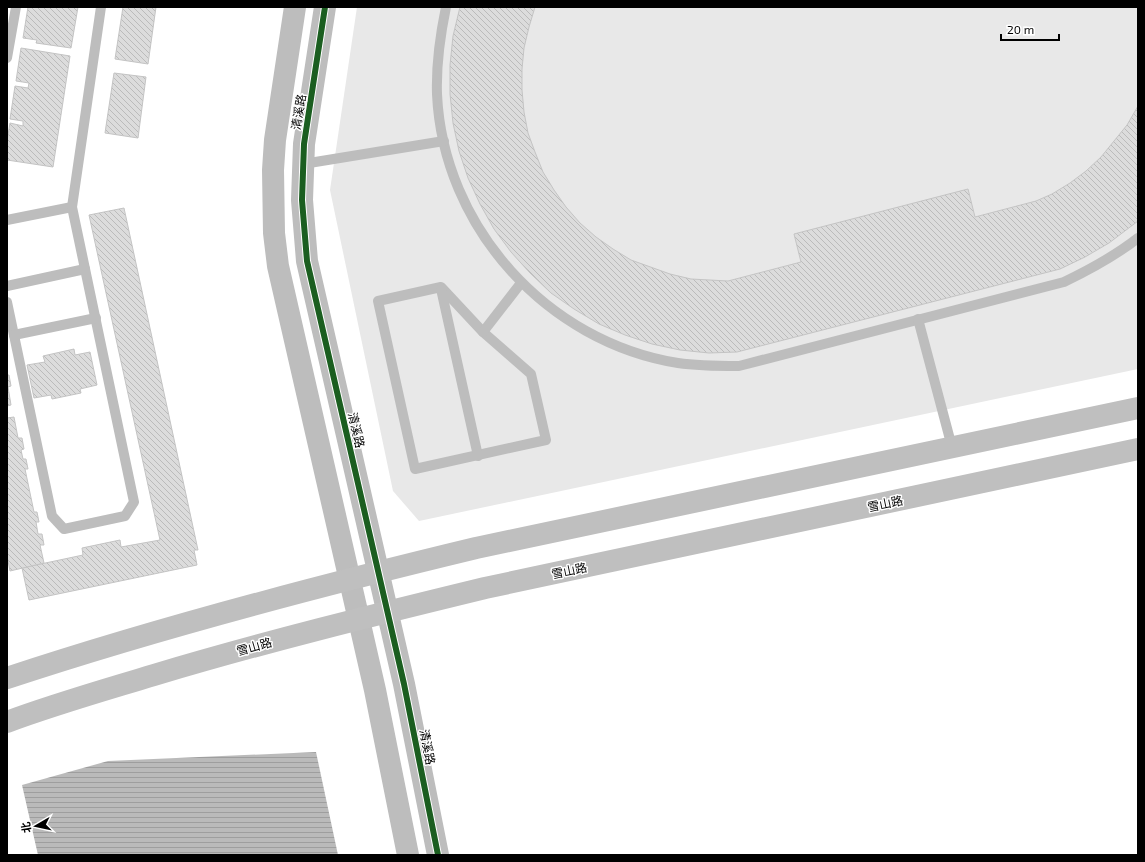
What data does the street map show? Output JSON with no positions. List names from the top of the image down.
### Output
{
  "streets": {
    "main road": ["雪山路"],
    "street": ["清溪路"]
  },
  "crossings": [
    ["清溪路", "雪山路"]
  ],
  "scale_bar": "20 m",
  "north": "left"
}
